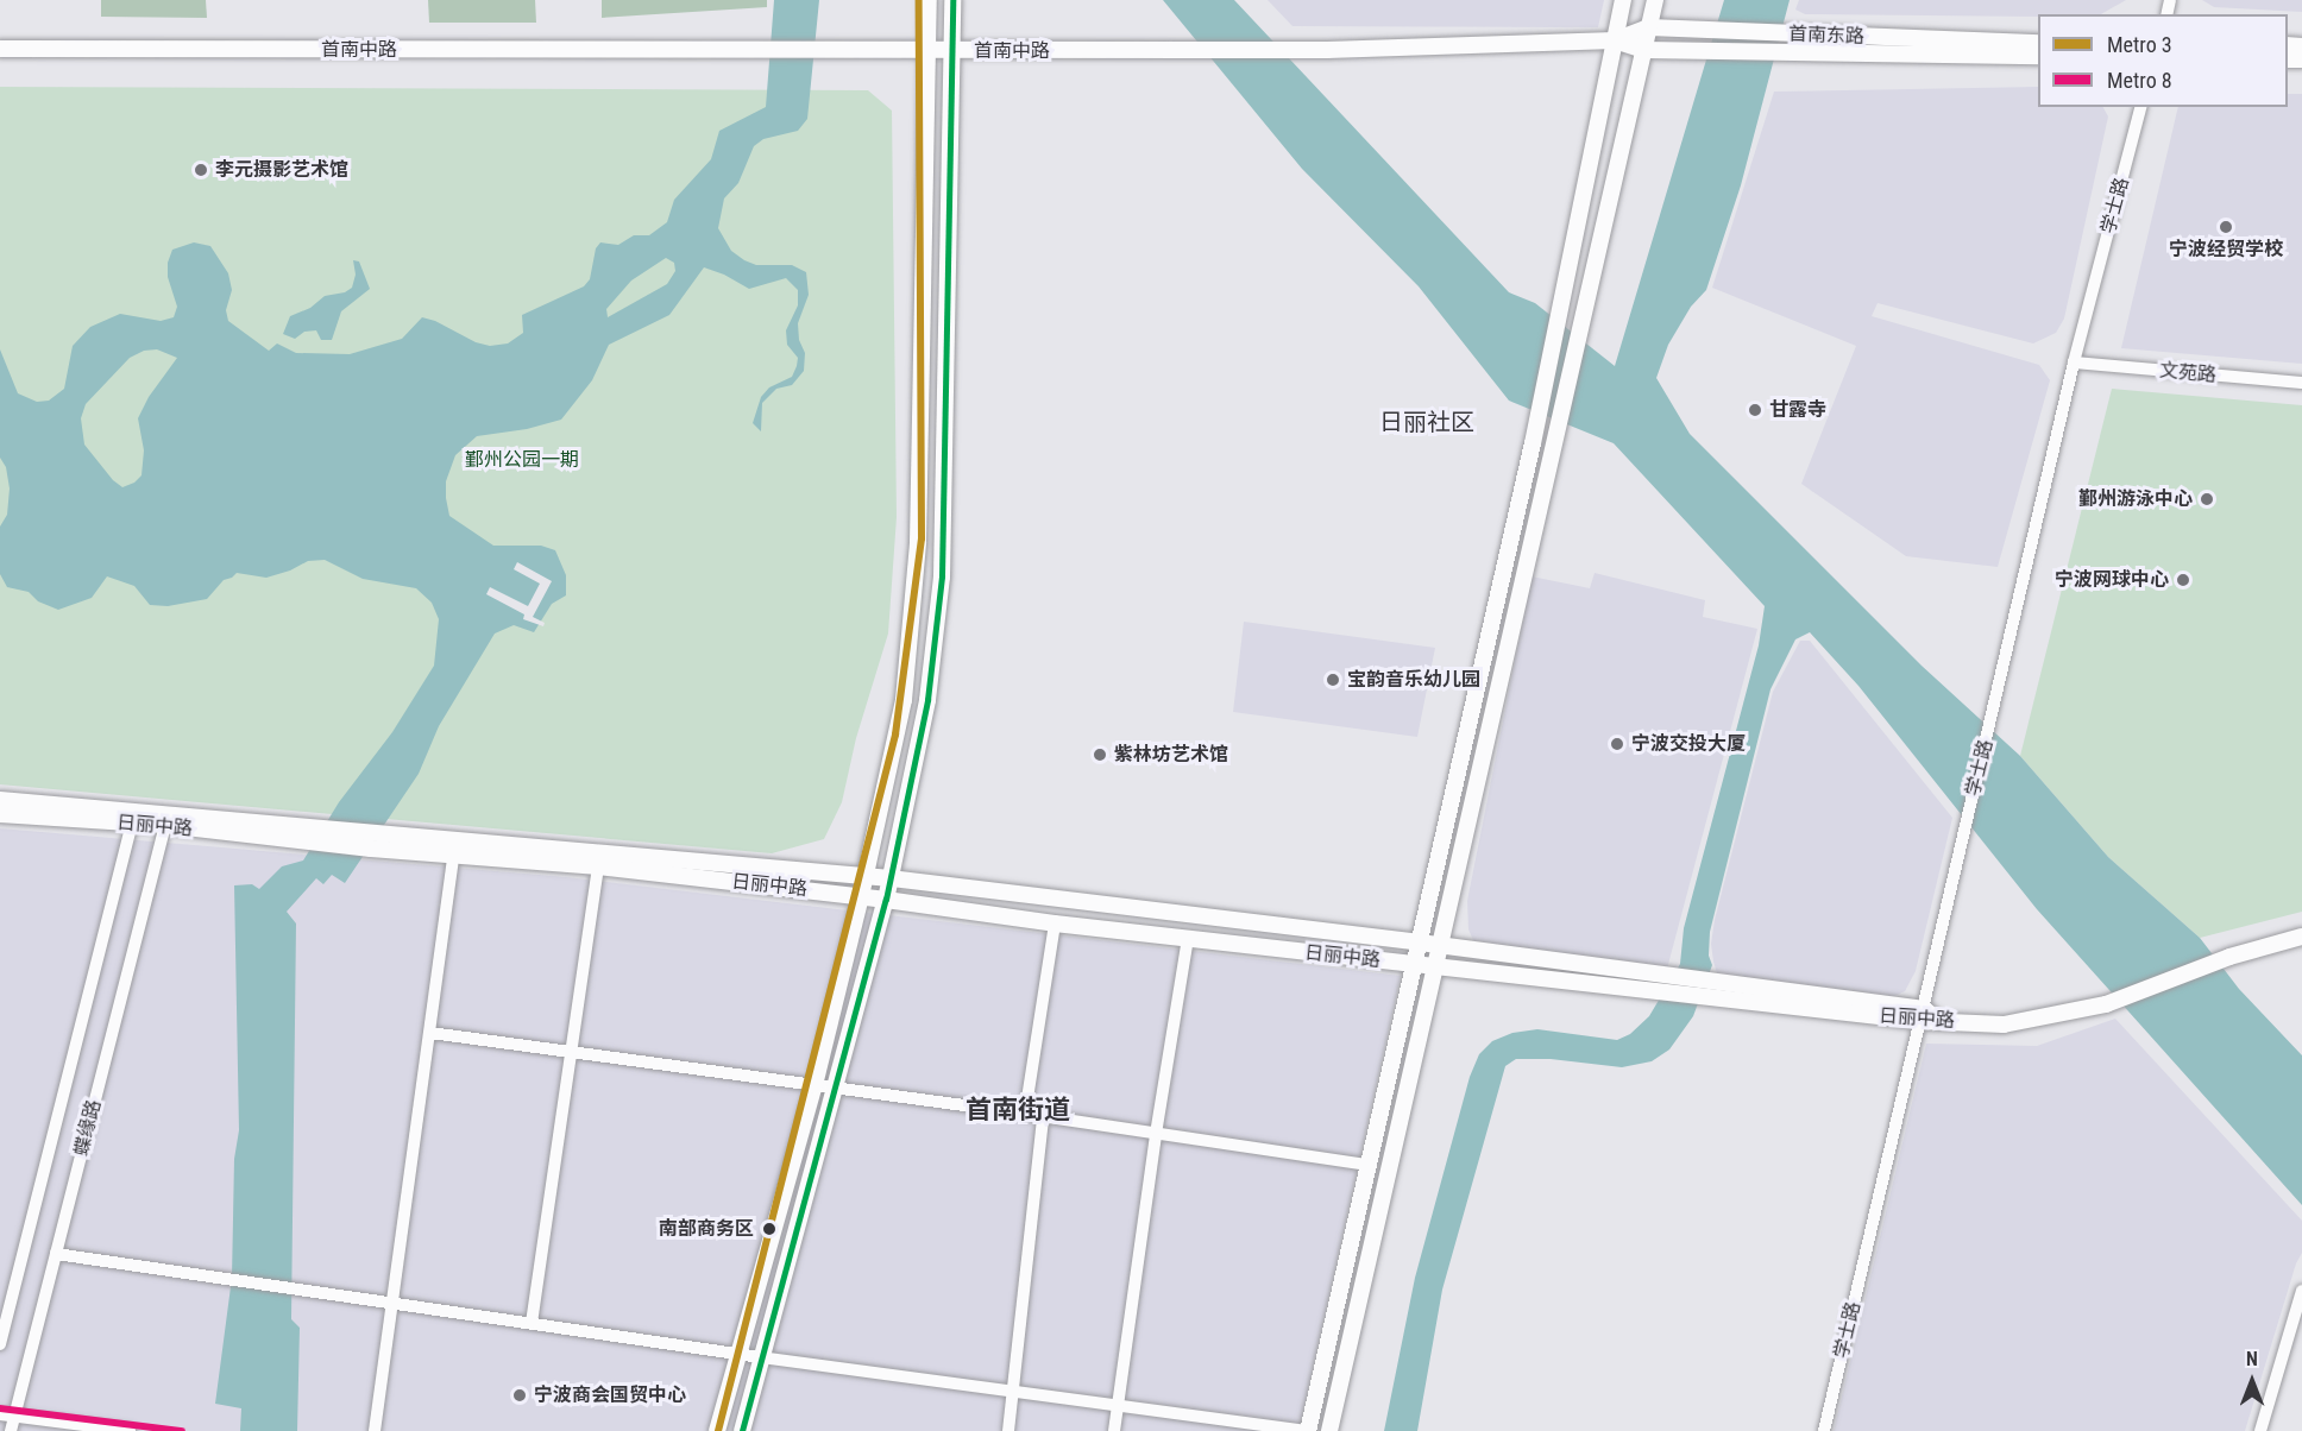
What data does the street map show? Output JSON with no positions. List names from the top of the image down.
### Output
{
  "streets": {
    "main road": ["首南东路", "首南中路", "日丽中路"],
    "street": ["学士路", "文苑路", "蝶缘路"]
  },
  "crossings": [
    ["首南东路", "首南中路"],
    ["学士路", "文苑路"],
    ["学士路", "日丽中路"],
    ["日丽中路", "蝶缘路"]
  ],
  "districts": ["日丽社区", "首南街道"],
  "parks": ["鄞州公园一期"],
  "places": [
    "李元摄影艺术馆",
    "宁波经贸学校",
    "甘露寺",
    "鄞州游泳中心",
    "宁波网球中心",
    "宝韵音乐幼儿园",
    "宁波交投大厦",
    "紫林坊艺术馆",
    "南部商务区",
    "宁波商会国贸中心"
  ],
  "lines": ["metro line 3", "metro line 8"],
  "legend": ["Metro 3", "Metro 8"],
  "north": "top"
}
